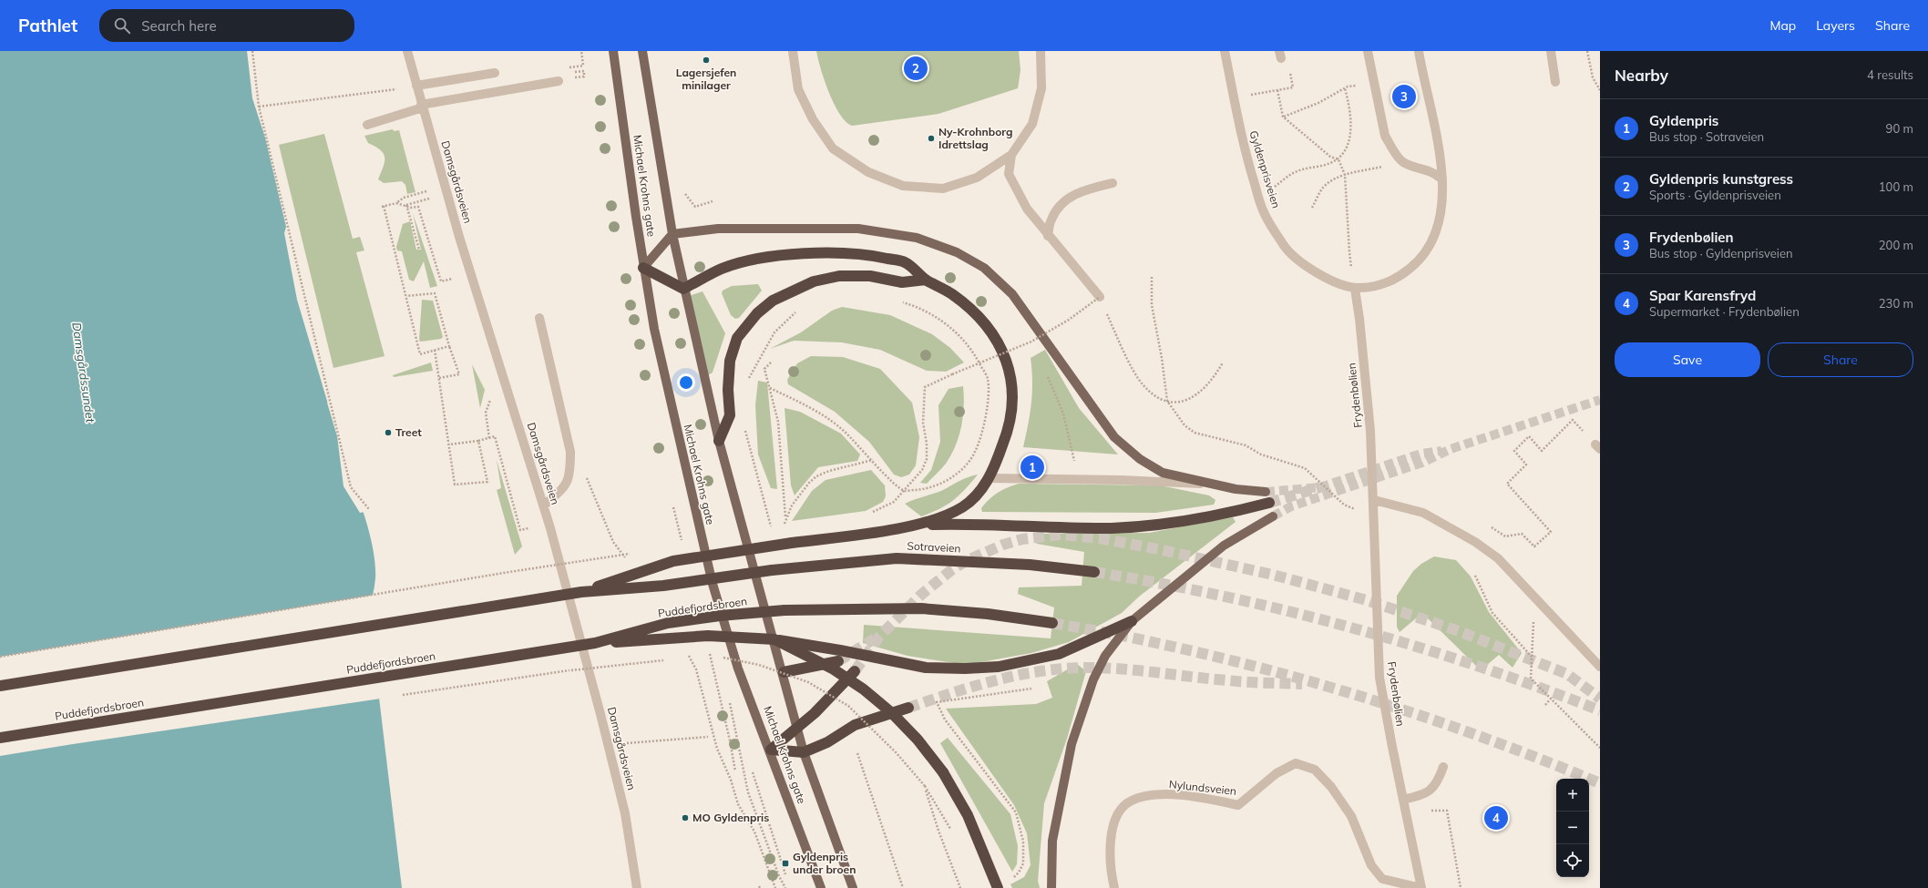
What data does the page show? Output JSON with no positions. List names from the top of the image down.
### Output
{
  "streets": {
    "highway": ["Sotraveien", "Puddefjordsbroen"],
    "main road": ["Michael Krohns gate"],
    "street": [
      "Gyldenprisveien",
      "Damsgårdsveien",
      "Frydenbølien",
      "Nylundsveien"
    ]
  },
  "crossings": [
    ["Gyldenprisveien", "Frydenbølien"],
    ["Frydenbølien", "Nylundsveien"]
  ],
  "water": ["Damsgårdssundet"],
  "places": {
    "other": [
      "Lagersjefen minilager",
      "Ny-Krohnborg Idrettslag",
      "Treet",
      "MO Gyldenpris"
    ],
    "transit": ["Gyldenpris under broen"]
  },
  "page": {
    "header": "Pathlet",
    "search": "Search here",
    "nav": ["Map", "Layers", "Share"],
    "heading": ["Nearby", "4 results"],
    "pins": [
      "2",
      "3",
      "1",
      "4"
    ],
    "list": [
      {
        "mark": "1",
        "name": "Gyldenpris",
        "note": "Bus stop · Sotraveien",
        "value": "90 m"
      },
      {
        "mark": "2",
        "name": "Gyldenpris kunstgress",
        "note": "Sports · Gyldenprisveien",
        "value": "100 m"
      },
      {
        "mark": "3",
        "name": "Frydenbølien",
        "note": "Bus stop · Gyldenprisveien",
        "value": "200 m"
      },
      {
        "mark": "4",
        "name": "Spar Karensfryd",
        "note": "Supermarket · Frydenbølien",
        "value": "230 m"
      }
    ],
    "buttons": ["Save", "Share"],
    "map_buttons": ["+", "−"]
  }
}
